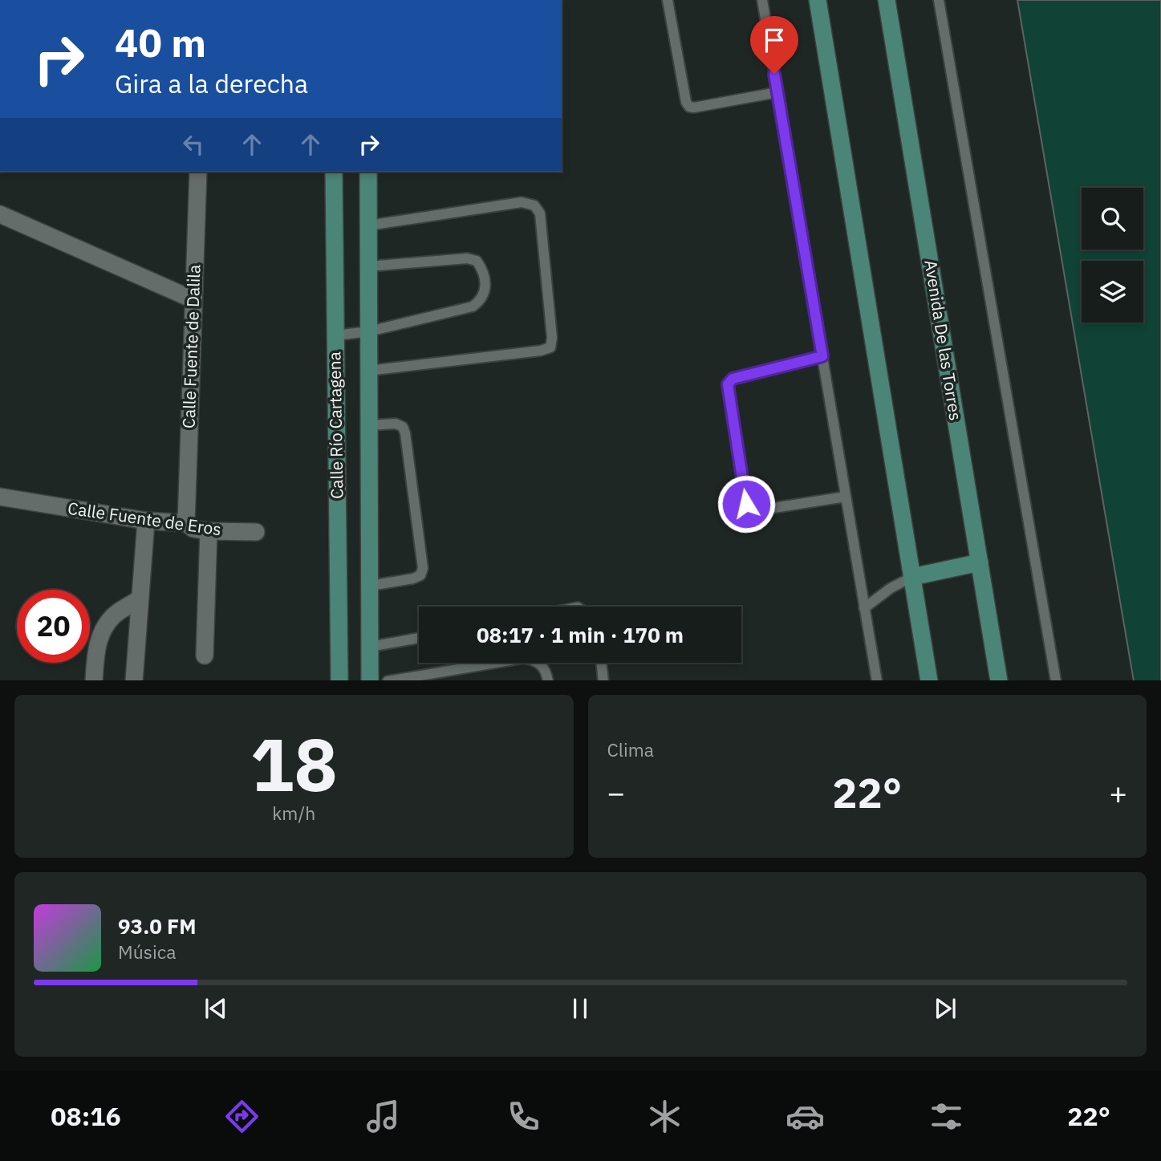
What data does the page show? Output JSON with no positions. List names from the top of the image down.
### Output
{
  "streets": {
    "main road": ["Avenida De las Torres", "Calle Río Cartagena"],
    "street": ["Calle Fuente de Dalila", "Calle Fuente de Eros"]
  },
  "crossings": [
    ["Calle Fuente de Dalila", "Calle Fuente de Eros"]
  ],
  "page": {
    "turn": ["40 m", "Gira a la derecha"],
    "limit": "20",
    "trip": "08:17 · 1 min · 170 m",
    "tile": [
      ["18", "km/h"],
      "Clima"
    ],
    "heat": ["−", "22°", "+"],
    "song": ["93.0 FM", "Música"],
    "tabs": ["08:16", "22°"]
  }
}
